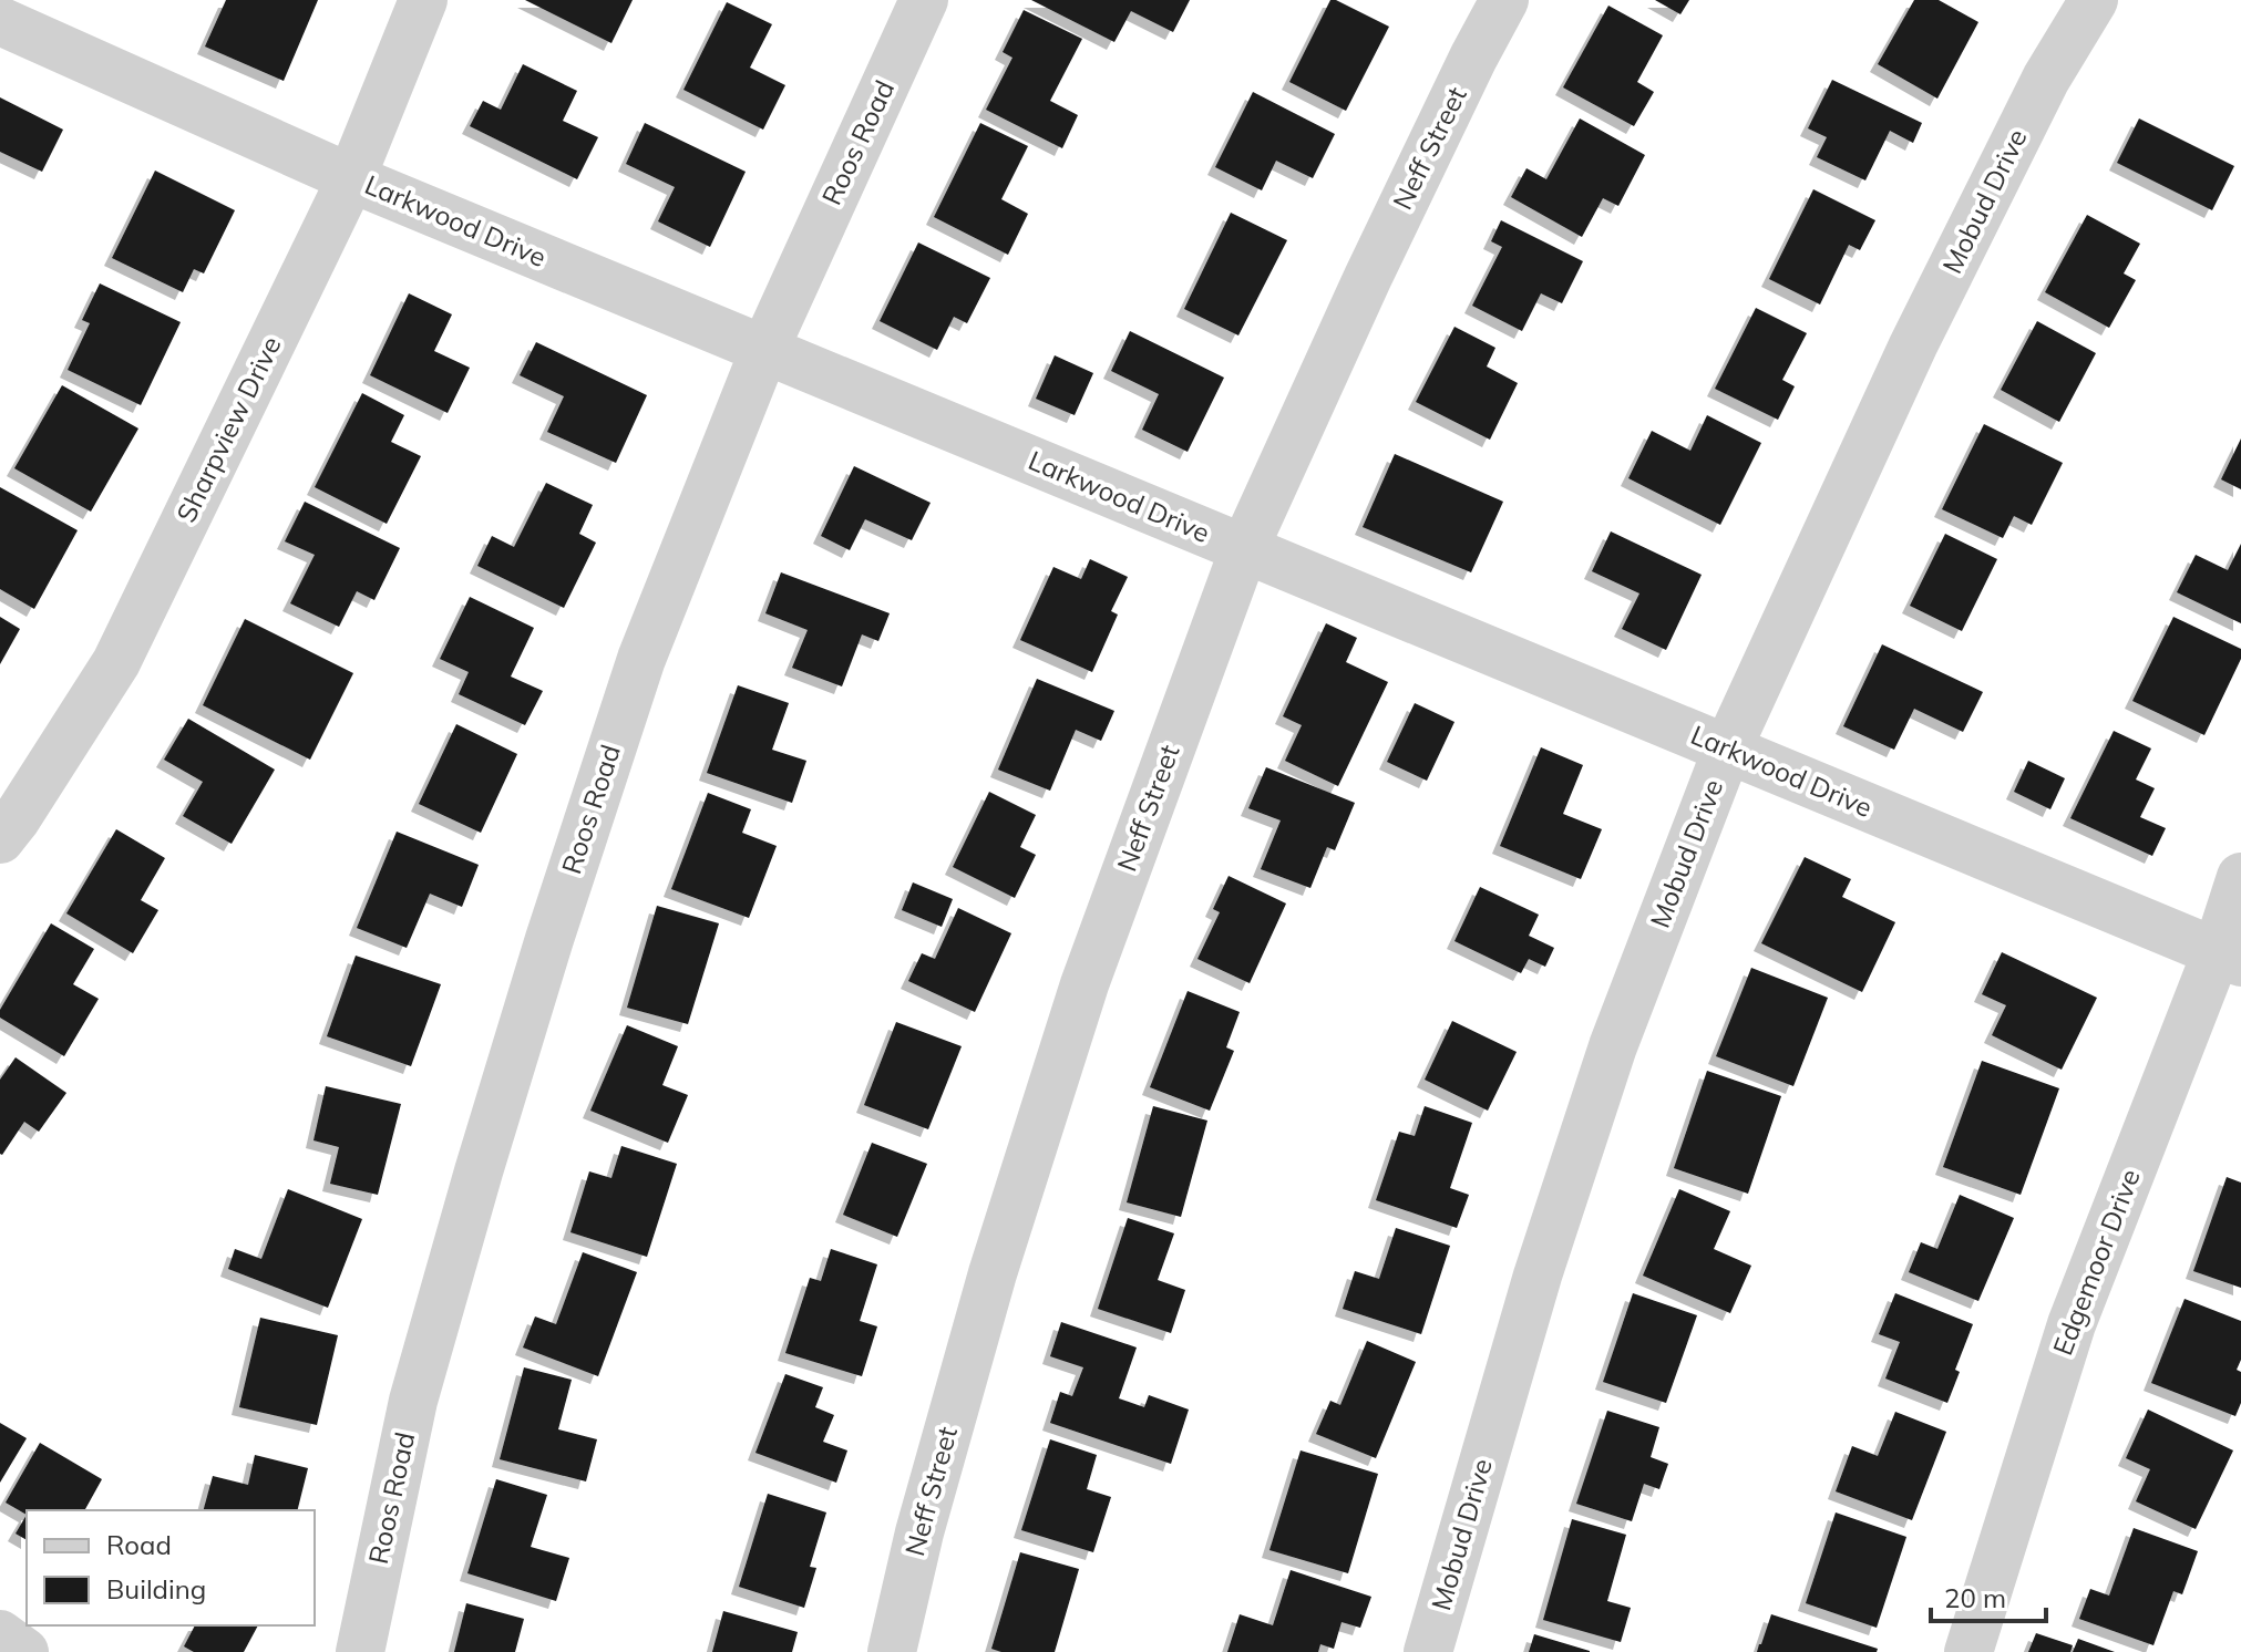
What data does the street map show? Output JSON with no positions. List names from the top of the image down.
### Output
{
  "streets": {
    "street": [
      "Roos Road",
      "Neff Street",
      "Mobud Drive",
      "Larkwood Drive",
      "Sharpview Drive",
      "Edgemoor Drive"
    ]
  },
  "crossings": [
    ["Roos Road", "Larkwood Drive"],
    ["Neff Street", "Larkwood Drive"],
    ["Mobud Drive", "Larkwood Drive"],
    ["Larkwood Drive", "Sharpview Drive"],
    ["Larkwood Drive", "Edgemoor Drive"]
  ],
  "legend": ["Road", "Building"],
  "scale_bar": "20 m"
}
